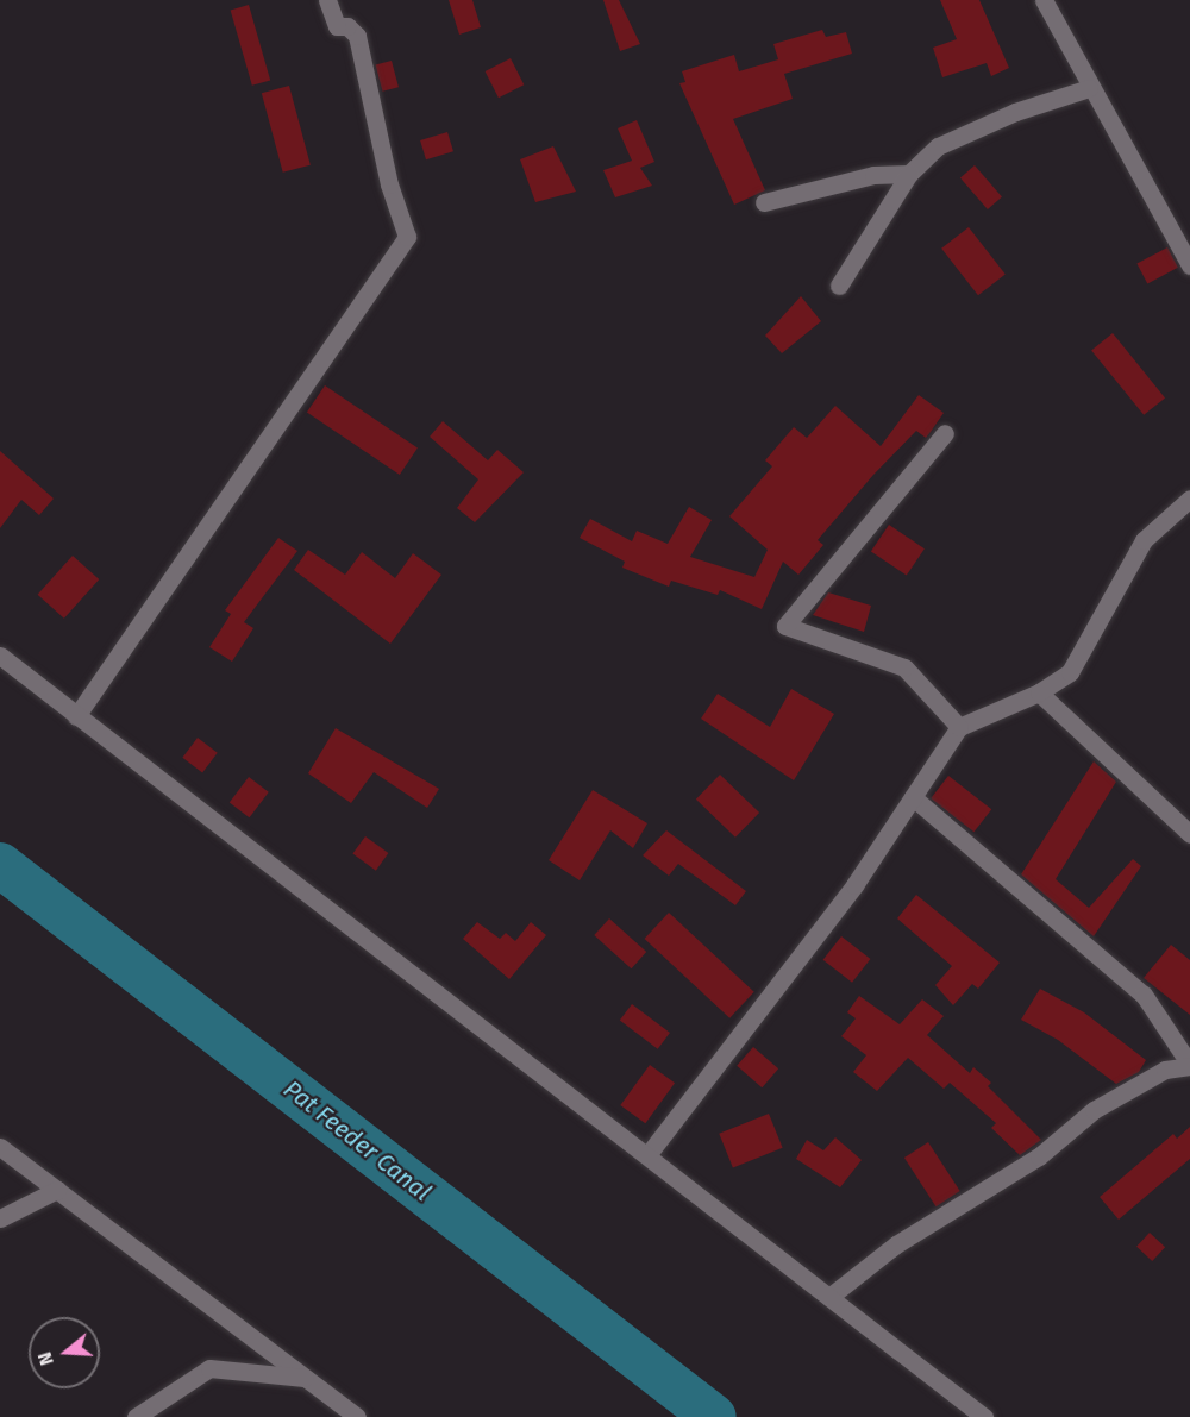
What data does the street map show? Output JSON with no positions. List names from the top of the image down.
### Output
{
  "water": ["Pat Feeder Canal"],
  "north": "left"
}
